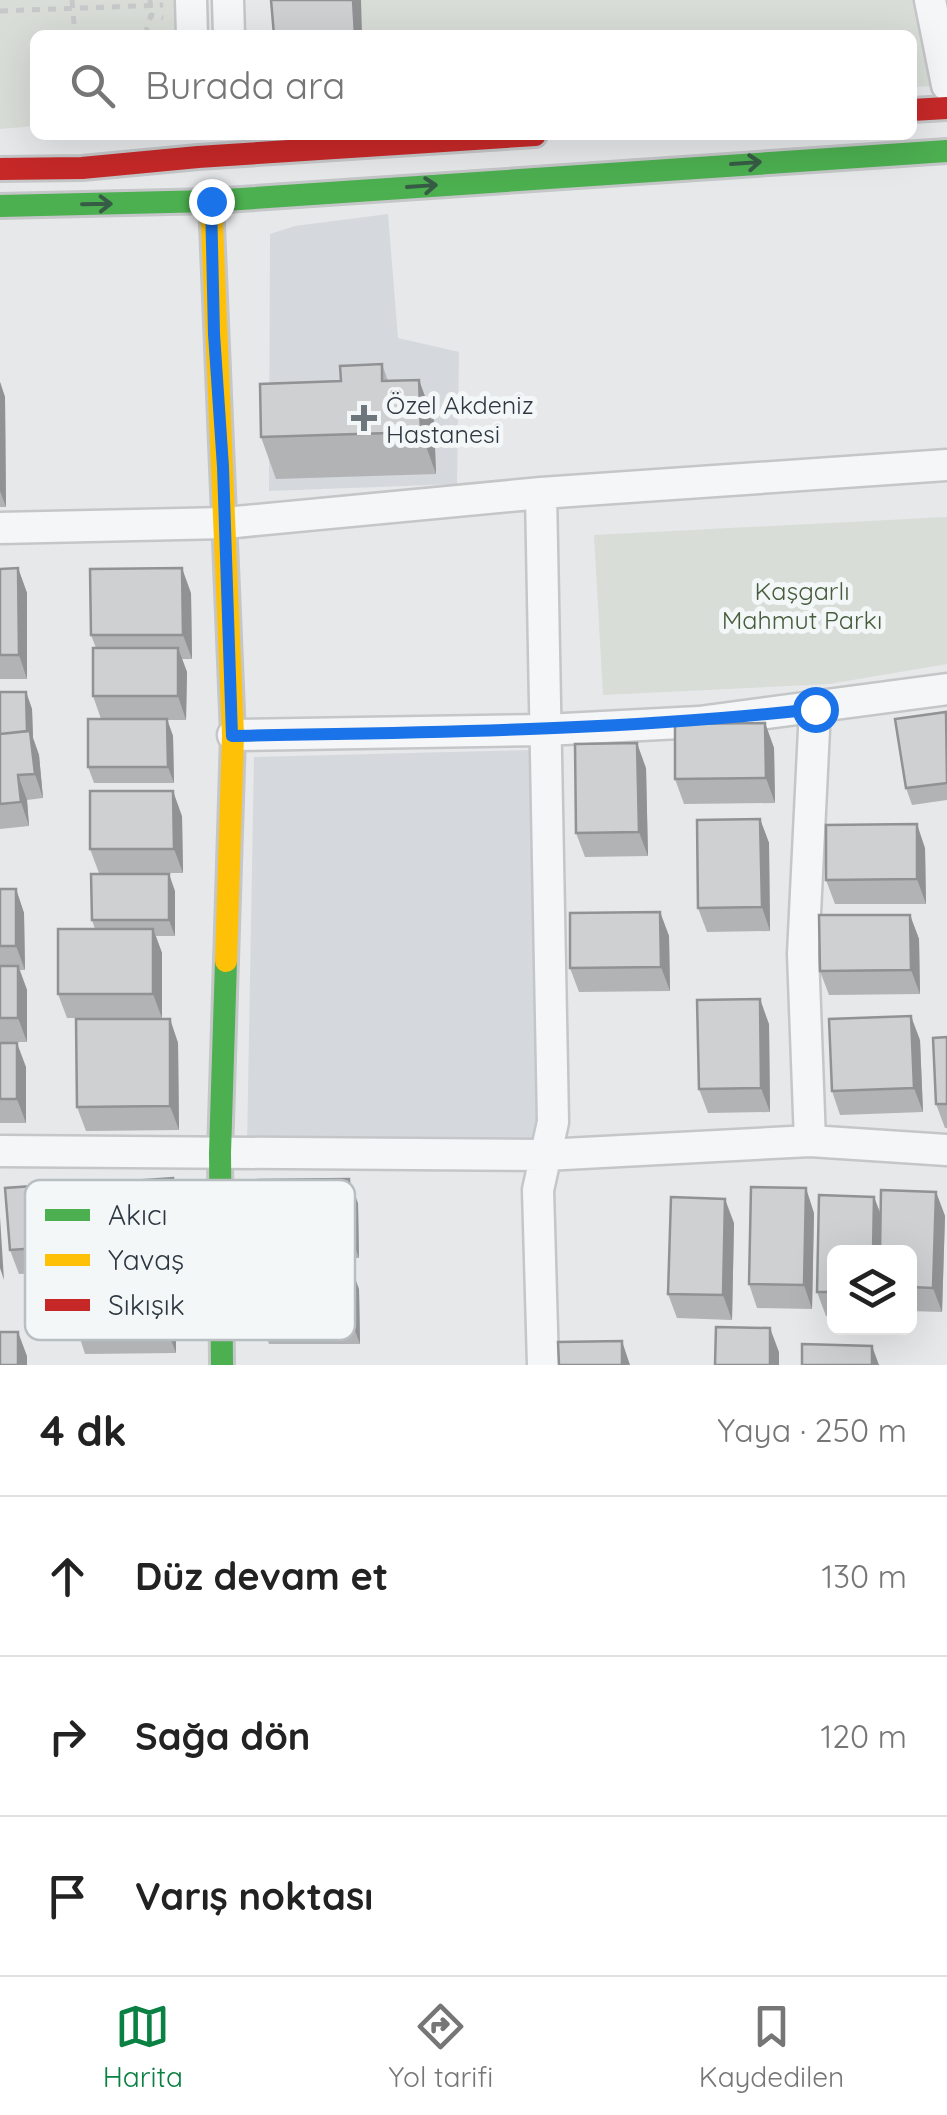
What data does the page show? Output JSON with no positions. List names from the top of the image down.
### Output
{
  "parks": ["Kaşgarlı Mahmut Parkı"],
  "places": {
    "health": ["Özel Akdeniz Hastanesi"]
  },
  "legend": ["Akıcı", "Yavaş", "Sıkışık"],
  "page": {
    "search": "Burada ara",
    "heading": ["4 dk", "Yaya · 250 m"],
    "list": [
      ["Düz devam et", "130 m"],
      ["Sağa dön", "120 m"],
      "Varış noktası"
    ],
    "nav": ["Harita", "Yol tarifi", "Kaydedilen"]
  }
}
